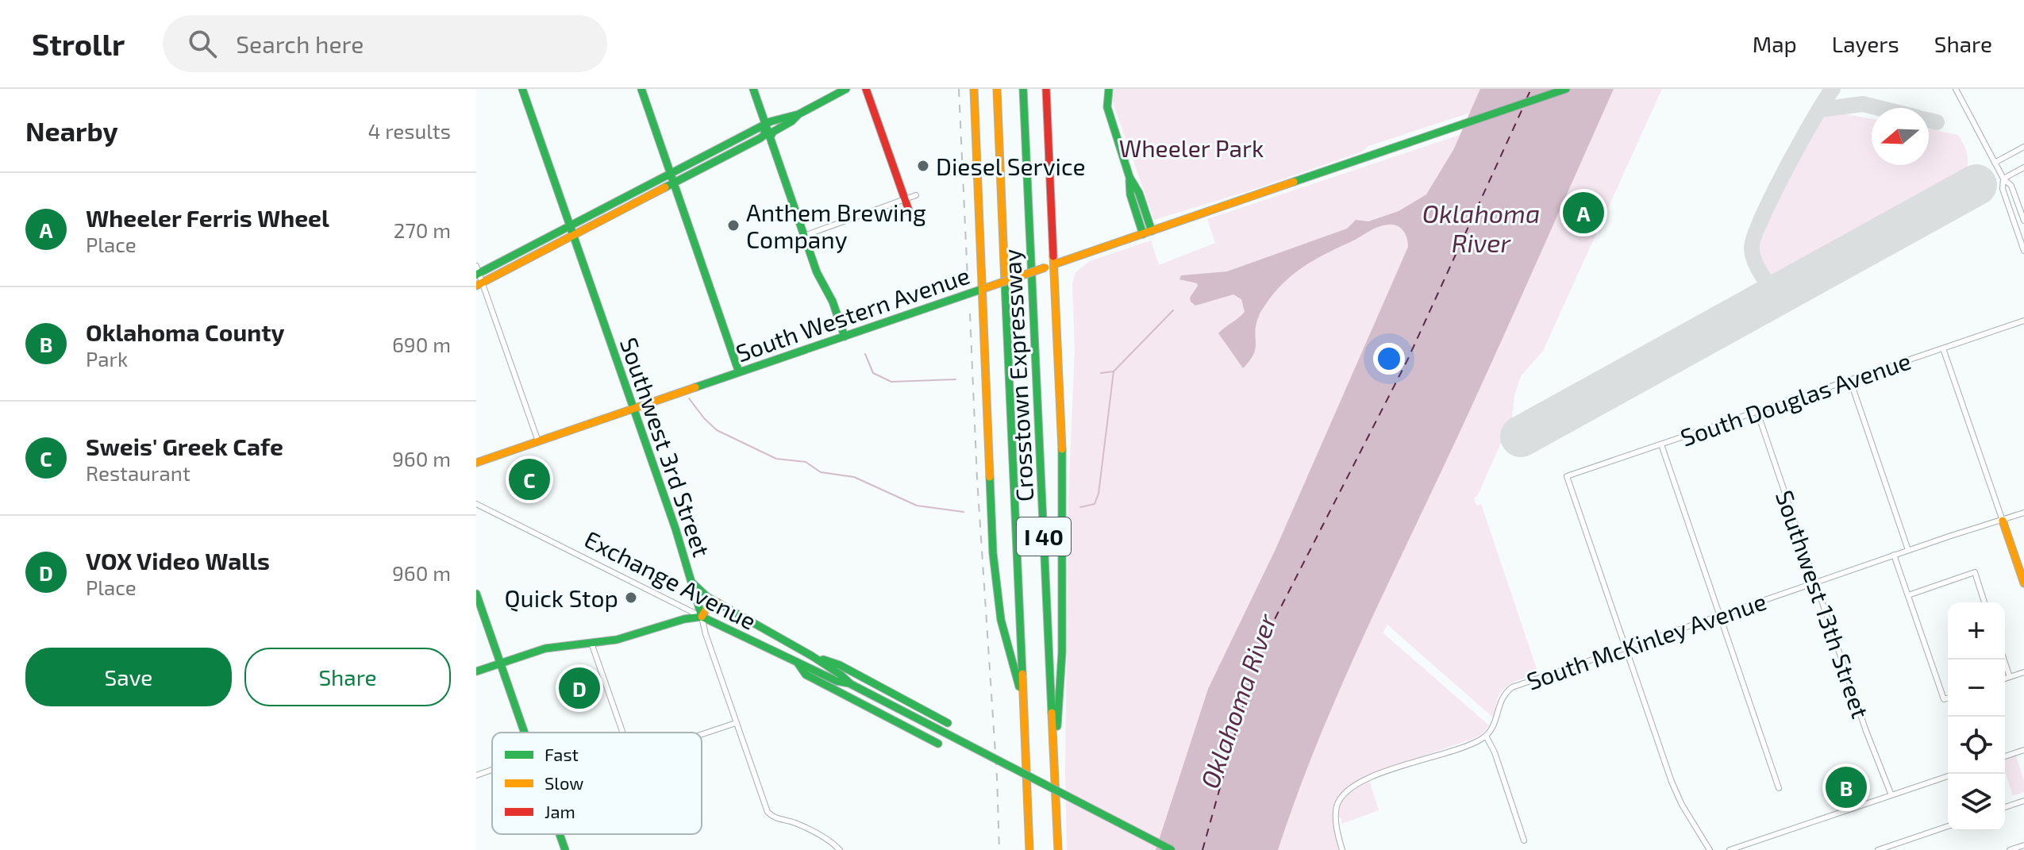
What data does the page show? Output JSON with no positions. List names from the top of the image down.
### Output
{
  "streets": {
    "main road": [
      "South Western Avenue",
      "Crosstown Expressway",
      "Southwest 3rd Street",
      "I 40",
      "Exchange Avenue"
    ],
    "street": ["South Douglas Avenue", "Southwest 13th Street", "South McKinley Avenue"]
  },
  "crossings": [
    ["South Western Avenue", "Southwest 3rd Street"],
    ["South Douglas Avenue", "Southwest 13th Street"],
    ["South Douglas Avenue", "South McKinley Avenue"],
    ["Southwest 3rd Street", "Exchange Avenue"],
    ["Southwest 13th Street", "South McKinley Avenue"]
  ],
  "water": ["Oklahoma River"],
  "parks": ["Wheeler Park"],
  "places": ["Diesel Service", "Anthem Brewing Company", "Quick Stop"],
  "legend": ["Fast", "Slow", "Jam"],
  "north": "left",
  "page": {
    "header": "Strollr",
    "search": "Search here",
    "nav": ["Map", "Layers", "Share"],
    "heading": ["Nearby", "4 results"],
    "list": [
      {
        "mark": "A",
        "name": "Wheeler Ferris Wheel",
        "note": "Place",
        "value": "270 m"
      },
      {
        "mark": "B",
        "name": "Oklahoma County",
        "note": "Park",
        "value": "690 m"
      },
      {
        "mark": "C",
        "name": "Sweis' Greek Cafe",
        "note": "Restaurant",
        "value": "960 m"
      },
      {
        "mark": "D",
        "name": "VOX Video Walls",
        "note": "Place",
        "value": "960 m"
      }
    ],
    "pins": [
      "A",
      "C",
      "D",
      "B"
    ],
    "map_buttons": ["+", "−"],
    "buttons": ["Save", "Share"]
  }
}
